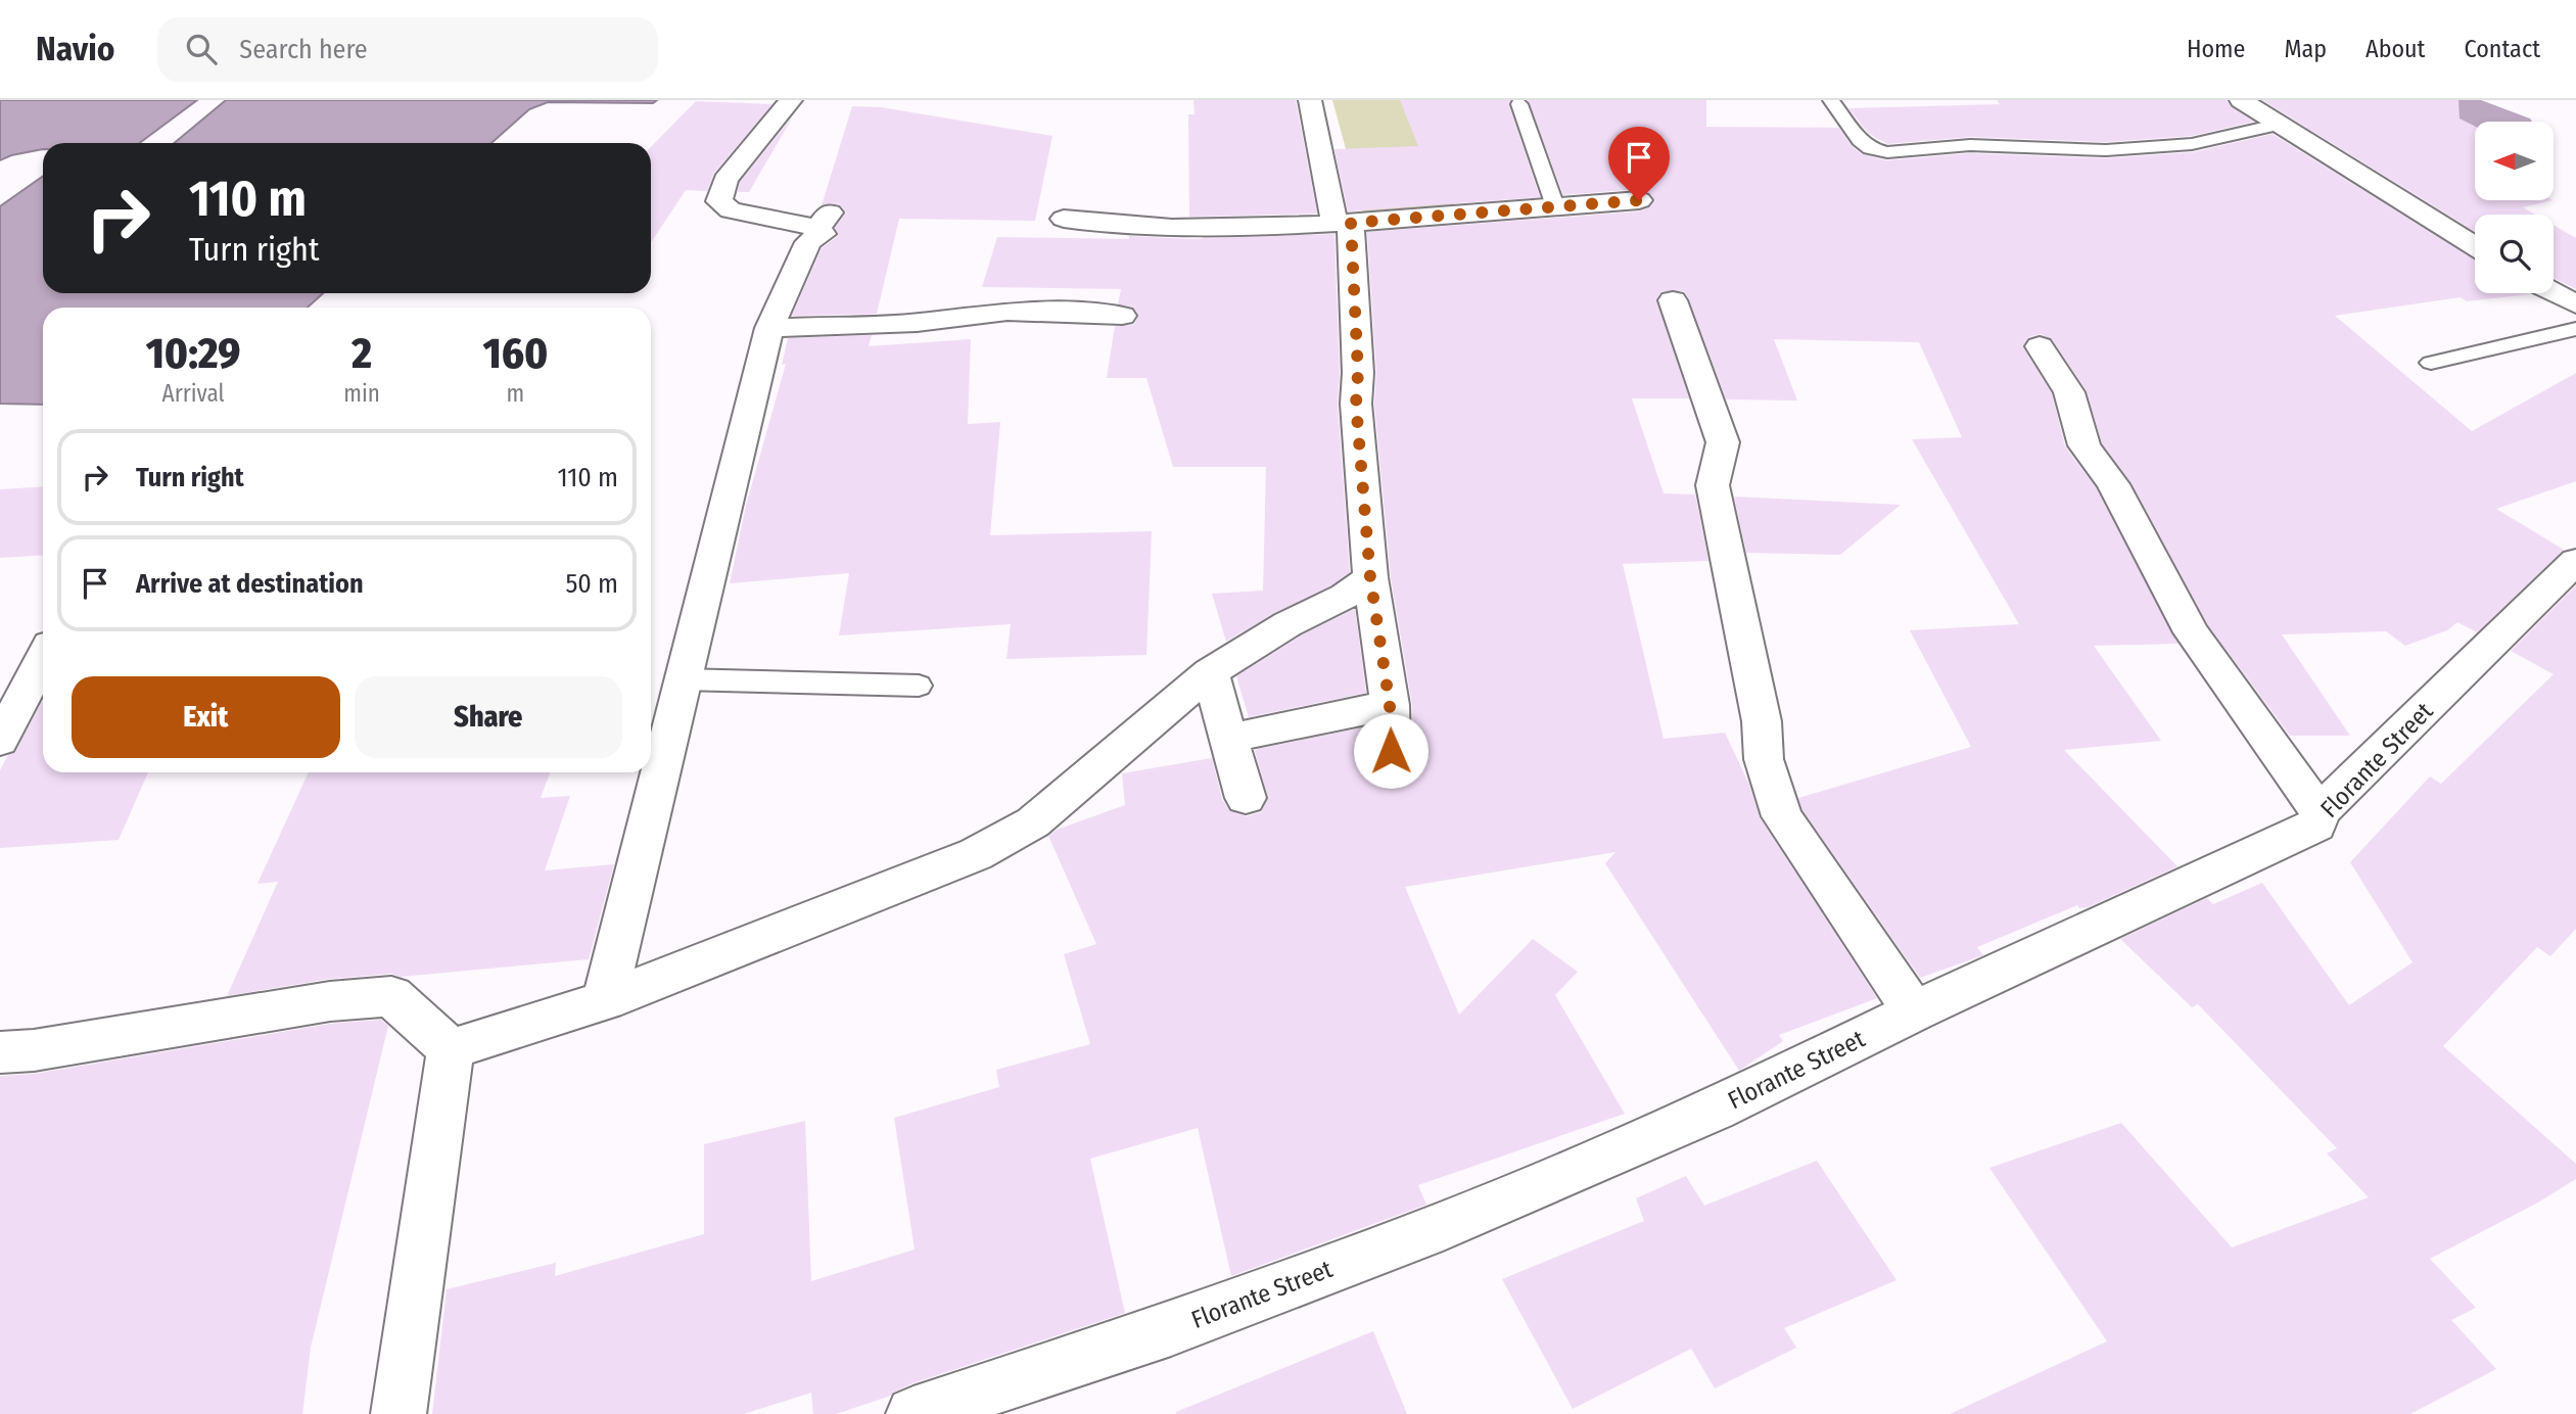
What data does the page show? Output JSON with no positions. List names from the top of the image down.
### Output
{
  "streets": {
    "street": ["Florante Street"]
  },
  "north": "left",
  "page": {
    "header": "Navio",
    "search": "Search here",
    "nav": [
      "Home",
      "Map",
      "About",
      "Contact"
    ],
    "turn": ["110 m", "Turn right"],
    "eta": [
      "10:29",
      "Arrival",
      "2",
      "min",
      "160",
      "m"
    ],
    "list": [
      {
        "name": "Turn right",
        "value": "110 m"
      },
      {
        "name": "Arrive at destination",
        "value": "50 m"
      }
    ],
    "buttons": ["Exit", "Share"]
  }
}
